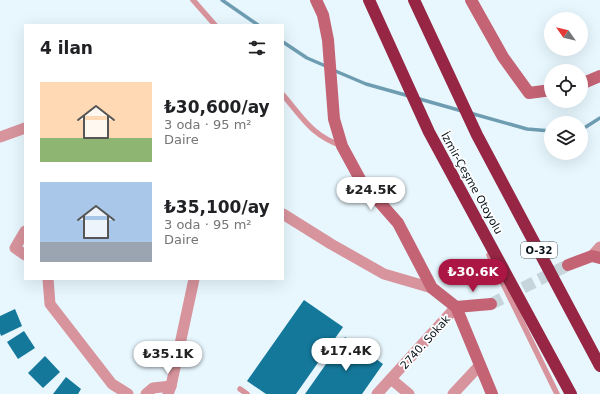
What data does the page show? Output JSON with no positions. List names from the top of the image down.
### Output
{
  "streets": {
    "highway": ["İzmir-Çeşme Otoyolu", "O-32"],
    "street": ["2740. Sokak"]
  },
  "north": "top left",
  "page": {
    "heading": "4 ilan",
    "list": [
      {
        "name": "₺30,600/ay",
        "note": "3 oda · 95 m² · Daire"
      },
      {
        "name": "₺35,100/ay",
        "note": "3 oda · 95 m² · Daire"
      }
    ],
    "price": [
      "₺24.5K",
      "₺30.6K",
      "₺17.4K",
      "₺35.1K"
    ]
  }
}
